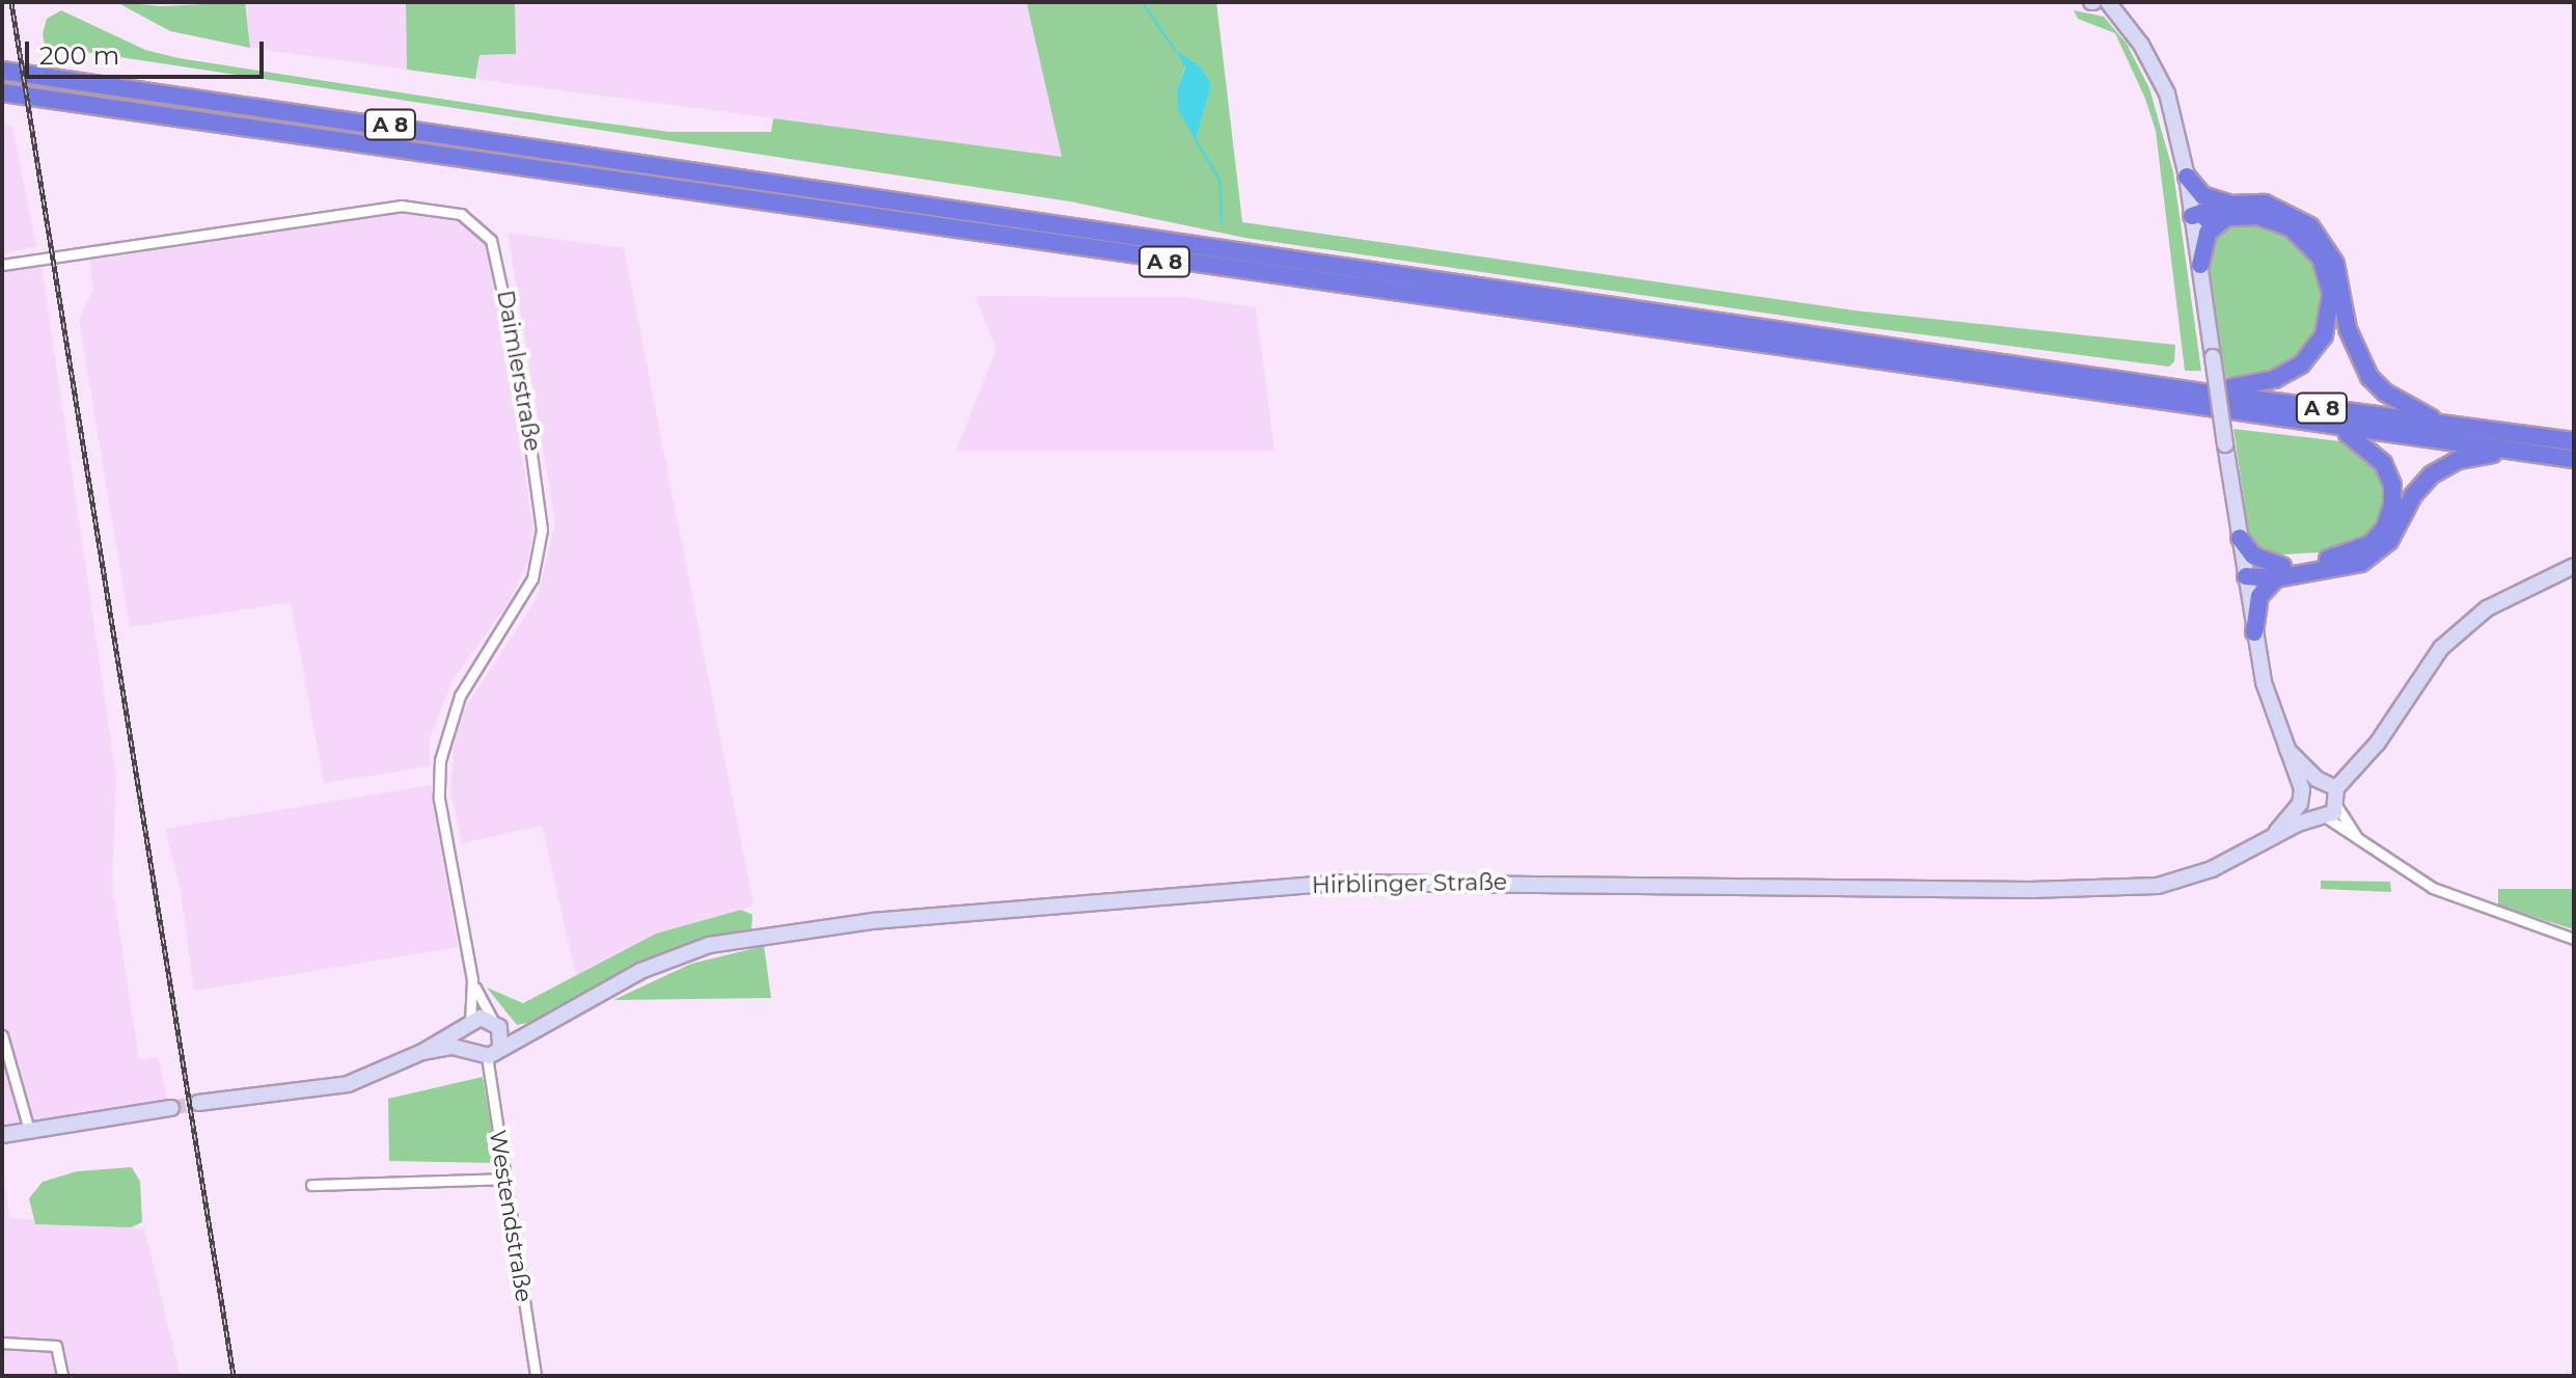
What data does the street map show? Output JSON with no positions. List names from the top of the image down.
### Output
{
  "streets": {
    "highway": ["A 8"],
    "main road": ["Hirblinger Straße"],
    "street": ["Daimlerstraße", "Westendstraße"]
  },
  "crossings": [
    ["Daimlerstraße", "Hirblinger Straße"],
    ["Hirblinger Straße", "Westendstraße"]
  ],
  "scale_bar": "200 m"
}
